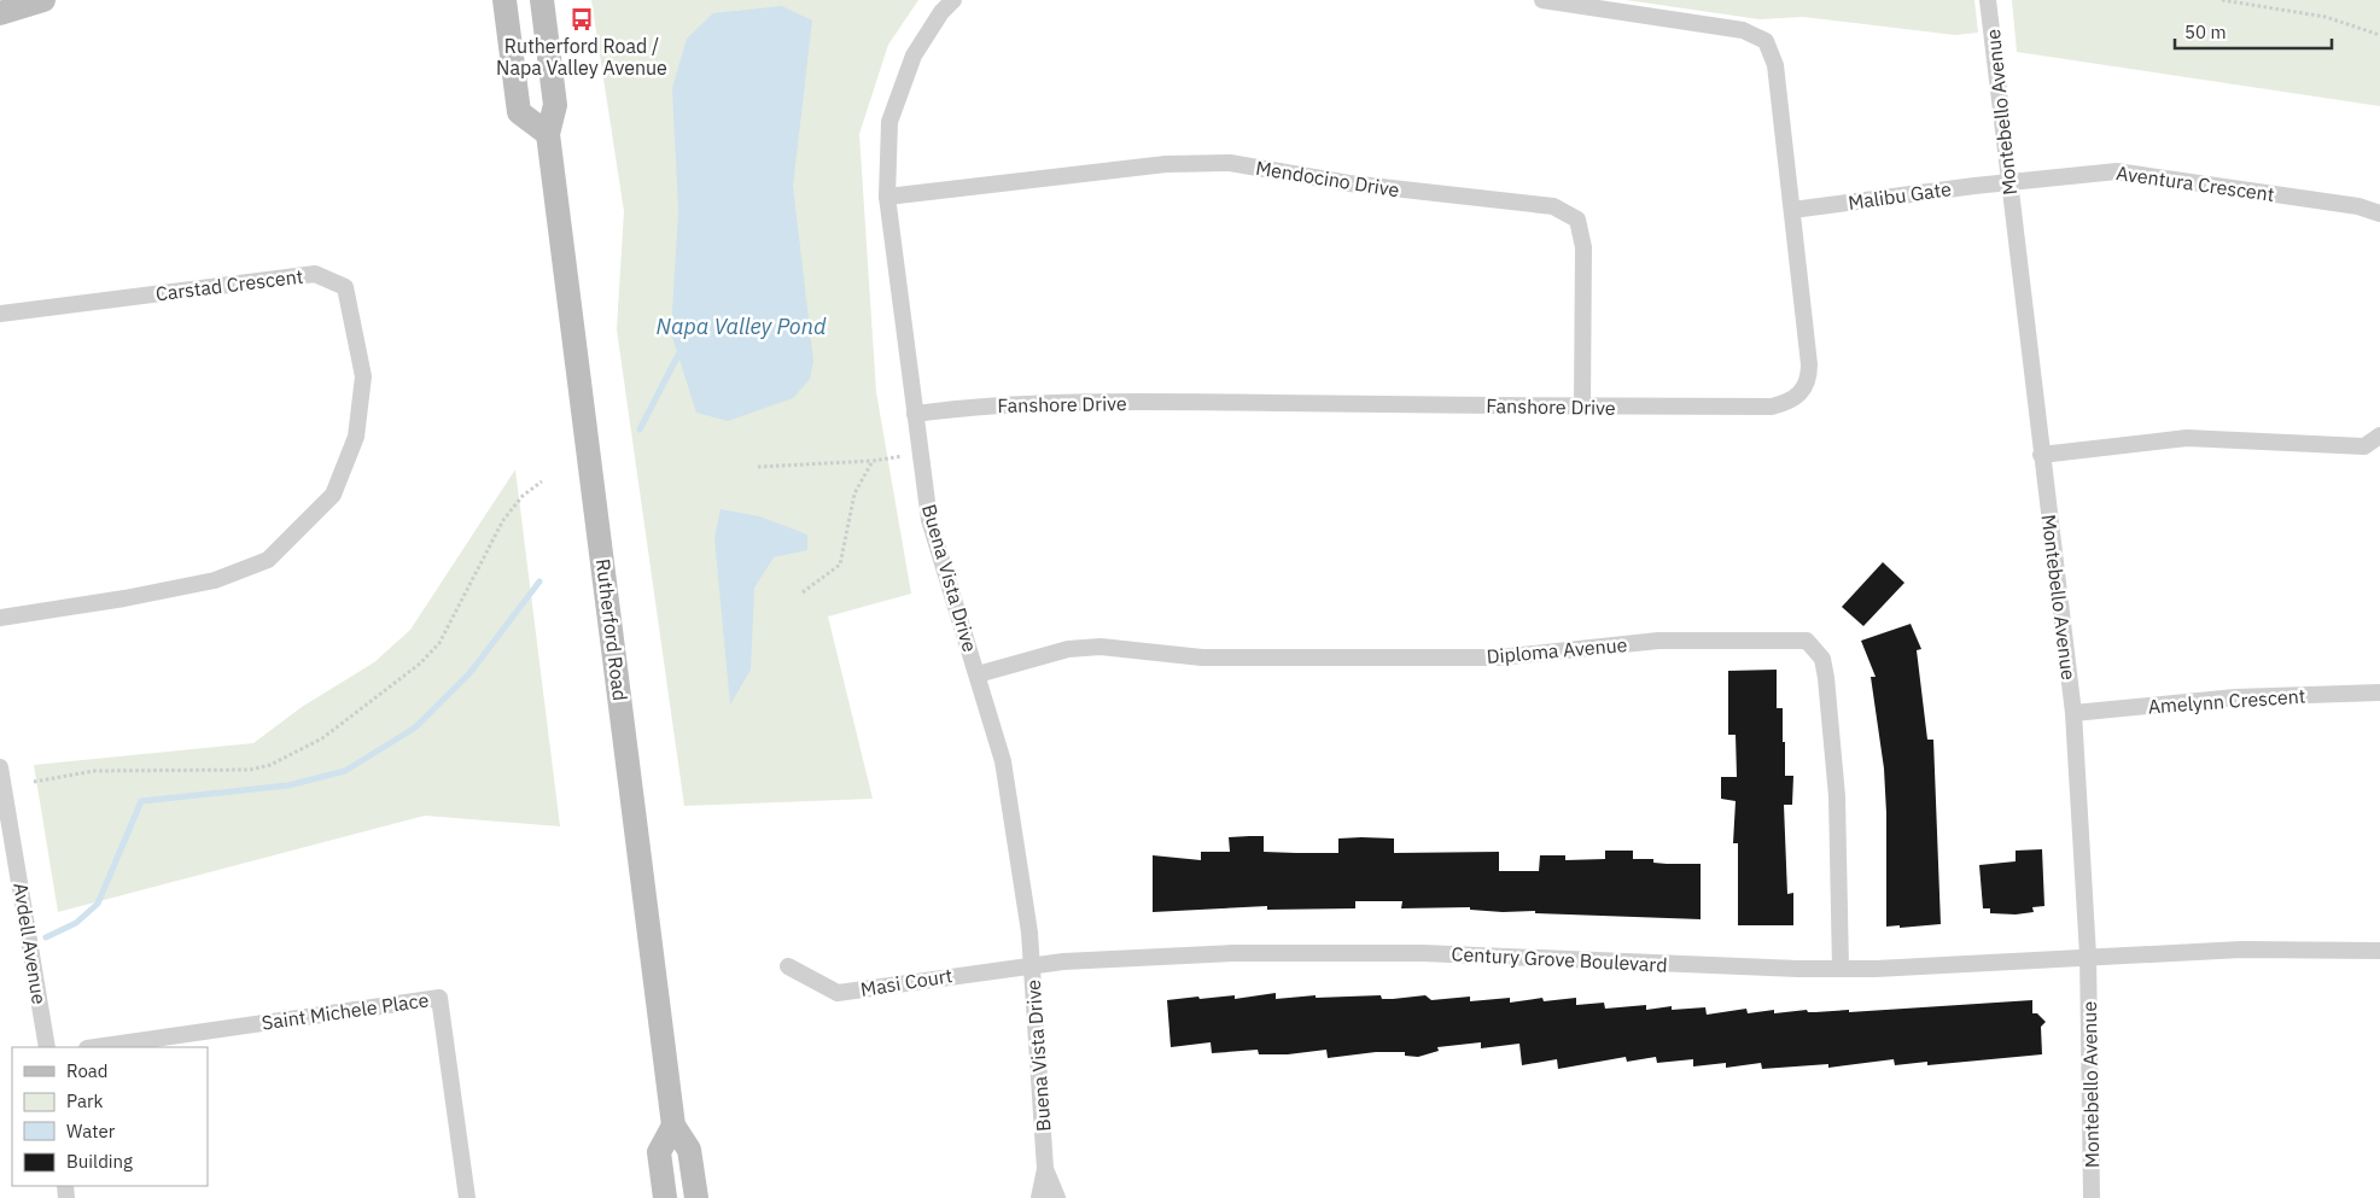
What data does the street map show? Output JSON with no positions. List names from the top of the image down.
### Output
{
  "streets": {
    "main road": ["Rutherford Road"],
    "street": [
      "Montebello Avenue",
      "Mendocino Drive",
      "Aventura Crescent",
      "Malibu Gate",
      "Carstad Crescent",
      "Fanshore Drive",
      "Buena Vista Drive",
      "Diploma Avenue",
      "Amelynn Crescent",
      "Avdell Avenue",
      "Century Grove Boulevard",
      "Masi Court",
      "Saint Michele Place"
    ]
  },
  "crossings": [
    ["Montebello Avenue", "Aventura Crescent"],
    ["Montebello Avenue", "Malibu Gate"],
    ["Montebello Avenue", "Amelynn Crescent"],
    ["Montebello Avenue", "Century Grove Boulevard"],
    ["Mendocino Drive", "Fanshore Drive"],
    ["Mendocino Drive", "Buena Vista Drive"],
    ["Aventura Crescent", "Malibu Gate"],
    ["Malibu Gate", "Fanshore Drive"],
    ["Fanshore Drive", "Buena Vista Drive"],
    ["Buena Vista Drive", "Diploma Avenue"],
    ["Buena Vista Drive", "Century Grove Boulevard"],
    ["Buena Vista Drive", "Masi Court"],
    ["Diploma Avenue", "Century Grove Boulevard"],
    ["Century Grove Boulevard", "Masi Court"]
  ],
  "water": ["Napa Valley Pond"],
  "places": {
    "bus stop": ["Rutherford Road / Napa Valley Avenue"]
  },
  "legend": [
    "Road",
    "Park",
    "Water",
    "Building"
  ],
  "scale_bar": "50 m"
}
